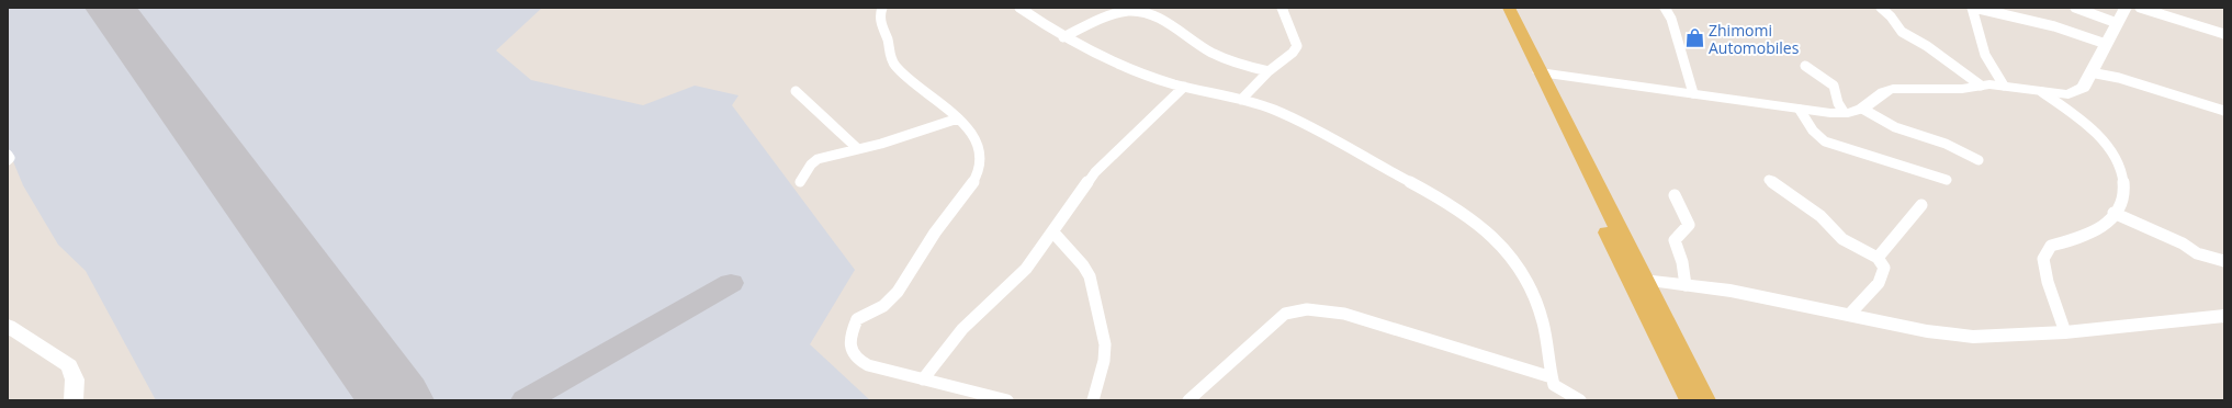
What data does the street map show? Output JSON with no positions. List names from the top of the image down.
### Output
{
  "places": {
    "shop": ["Zhimomi Automobiles"]
  }
}
